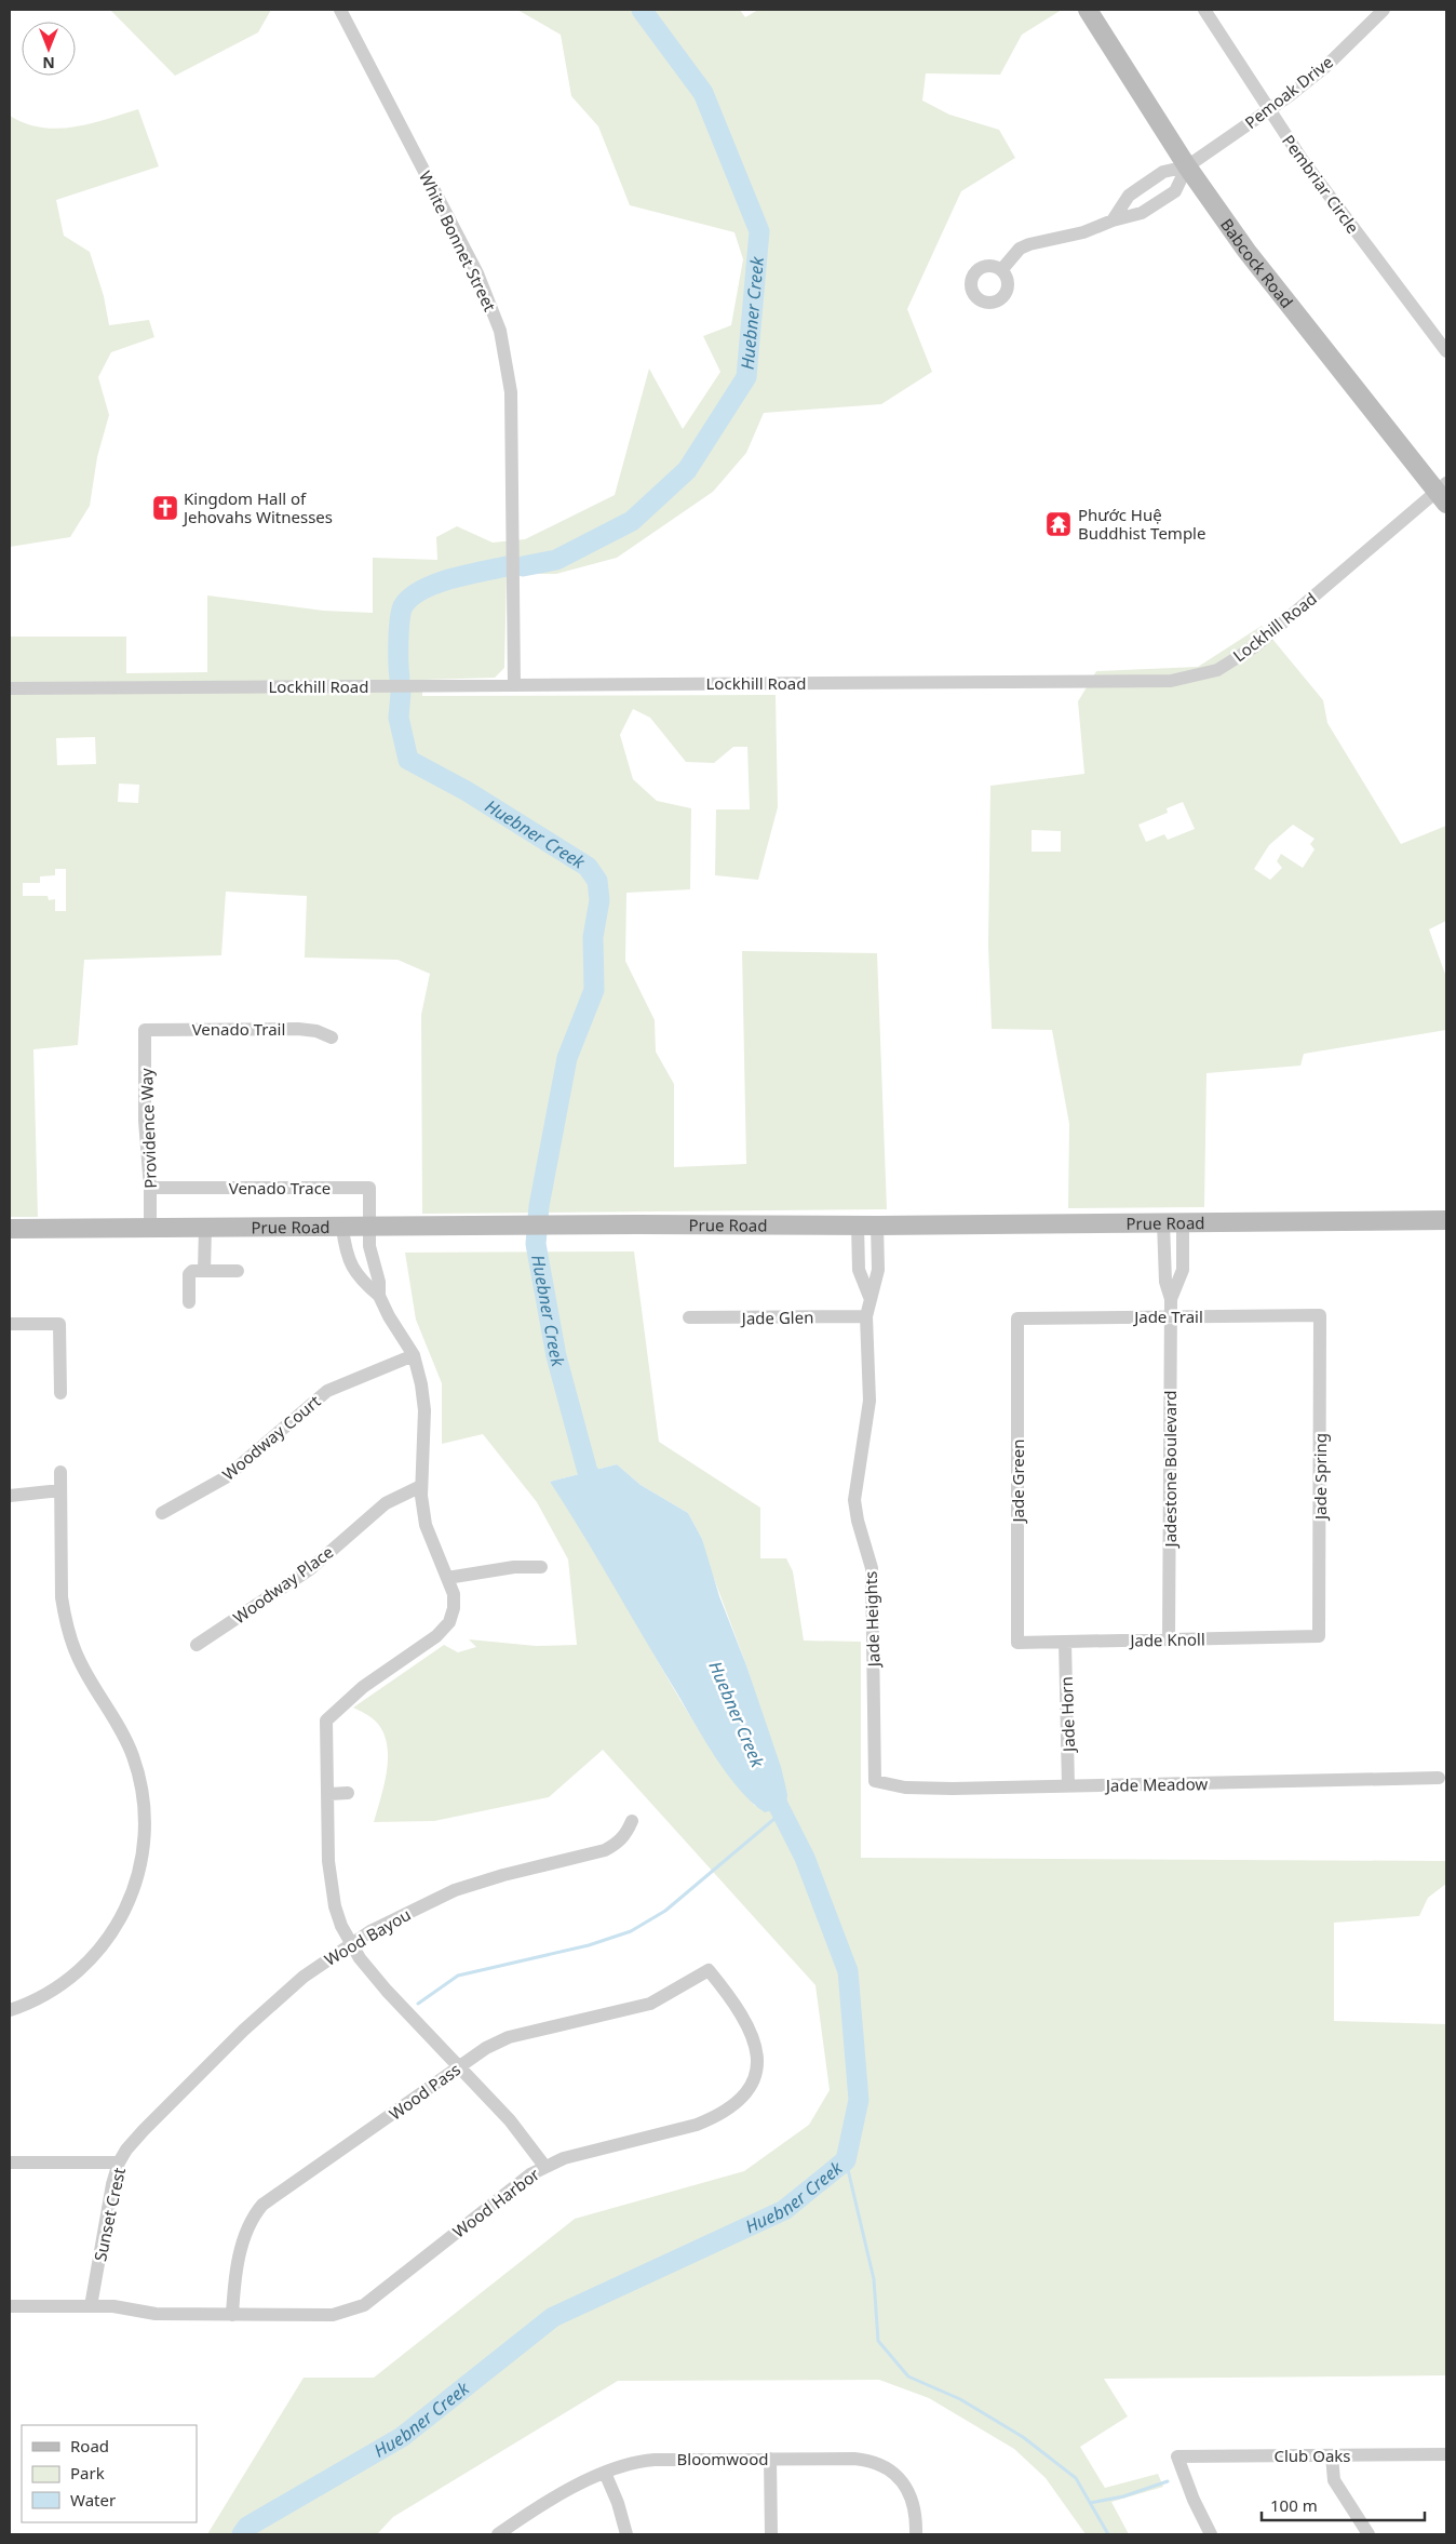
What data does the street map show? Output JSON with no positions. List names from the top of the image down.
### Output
{
  "streets": {
    "main road": ["Babcock Road", "Prue Road"],
    "street": [
      "Pemoak Drive",
      "Pembriar Circle",
      "White Bonnet Street",
      "Lockhill Road",
      "Venado Trail",
      "Providence Way",
      "Venado Trace",
      "Jade Trail",
      "Jade Glen",
      "Woodway Court",
      "Jadestone Boulevard",
      "Jade Spring",
      "Jade Green",
      "Woodway Place",
      "Jade Heights",
      "Jade Knoll",
      "Jade Horn",
      "Jade Meadow",
      "Wood Bayou",
      "Wood Pass",
      "Wood Harbor",
      "Sunset Crest",
      "Club Oaks",
      "Bloomwood"
    ]
  },
  "crossings": [
    ["Pemoak Drive", "Pembriar Circle"],
    ["Pemoak Drive", "Babcock Road"],
    ["White Bonnet Street", "Lockhill Road"],
    ["Babcock Road", "Lockhill Road"],
    ["Venado Trail", "Providence Way"],
    ["Providence Way", "Venado Trace"],
    ["Providence Way", "Prue Road"],
    ["Venado Trace", "Prue Road"],
    ["Prue Road", "Jadestone Boulevard"],
    ["Prue Road", "Jade Heights"],
    ["Jade Trail", "Jadestone Boulevard"],
    ["Jade Trail", "Jade Spring"],
    ["Jade Trail", "Jade Green"],
    ["Jade Glen", "Jade Heights"],
    ["Jadestone Boulevard", "Jade Knoll"],
    ["Jade Spring", "Jade Knoll"],
    ["Jade Green", "Jade Knoll"],
    ["Jade Heights", "Jade Meadow"],
    ["Jade Knoll", "Jade Horn"],
    ["Jade Horn", "Jade Meadow"],
    ["Wood Bayou", "Sunset Crest"],
    ["Wood Pass", "Wood Harbor"],
    ["Wood Harbor", "Sunset Crest"]
  ],
  "water": ["Huebner Creek"],
  "places": {
    "church": ["Kingdom Hall of Jehovahs Witnesses"],
    "temple": ["Phước Huệ Buddhist Temple"]
  },
  "legend": ["Road", "Park", "Water"],
  "scale_bar": "100 m",
  "north": "bottom"
}
